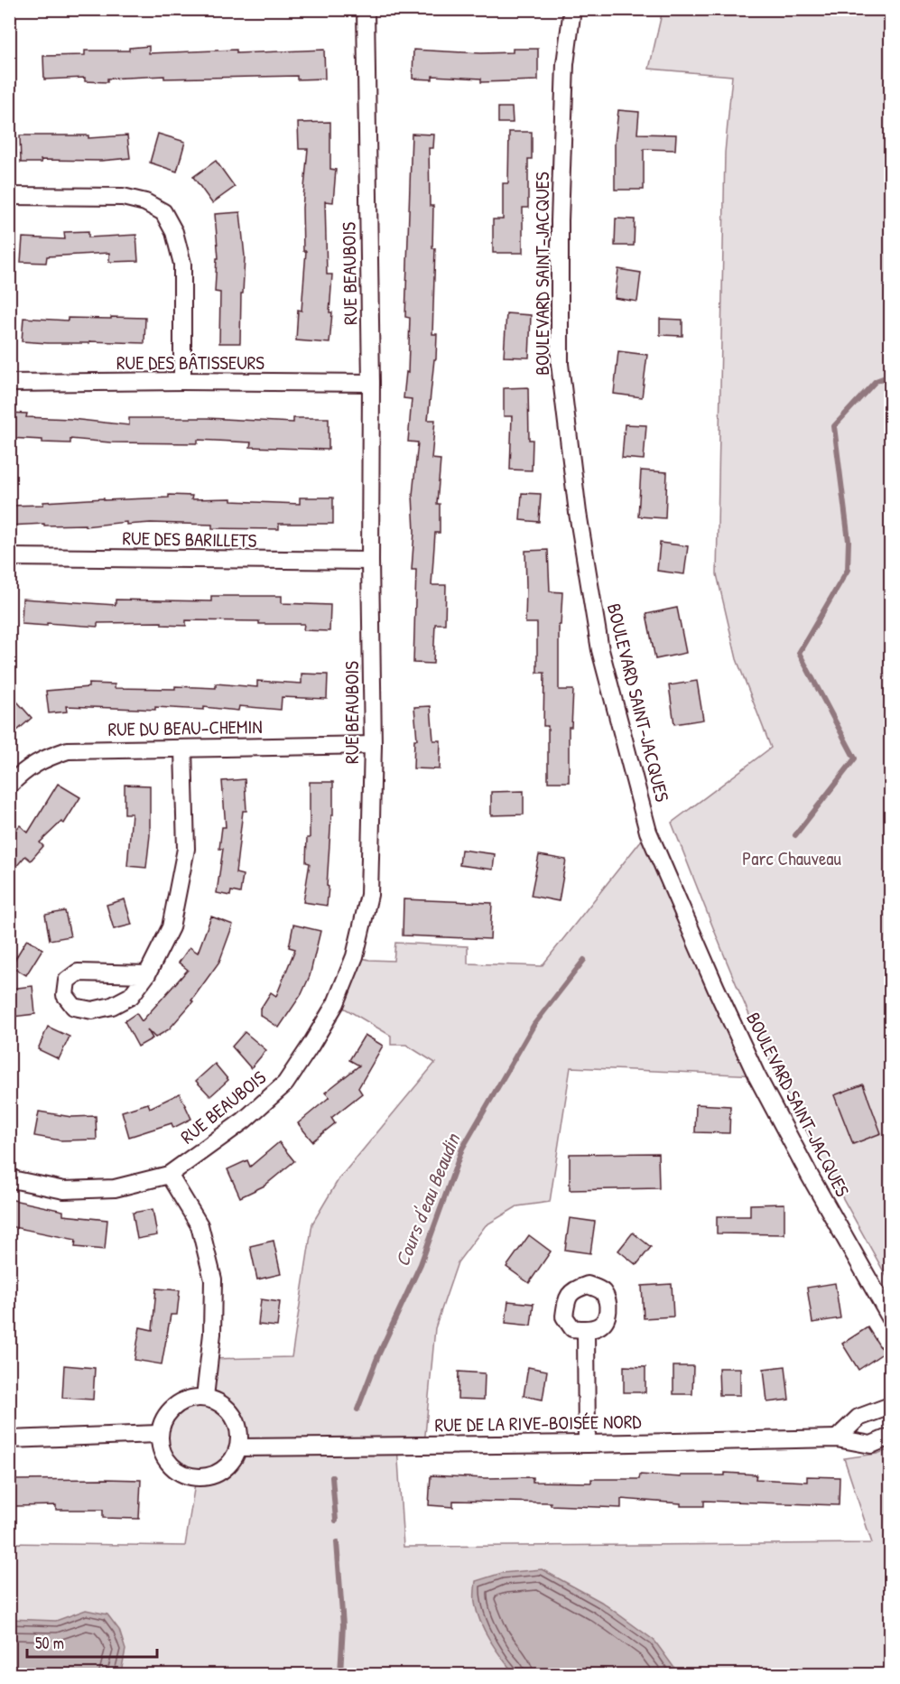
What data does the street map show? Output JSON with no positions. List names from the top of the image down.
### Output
{
  "streets": {
    "street": [
      "RUE BEAUBOIS",
      "BOULEVARD SAINT-JACQUES",
      "RUE DES BÂTISSEURS",
      "RUE DES BARILLETS",
      "RUE DU BEAU-CHEMIN",
      "RUE DE LA RIVE-BOISÉE NORD"
    ]
  },
  "crossings": [
    ["RUE BEAUBOIS", "RUE DES BÂTISSEURS"],
    ["RUE BEAUBOIS", "RUE DES BARILLETS"],
    ["RUE BEAUBOIS", "RUE DU BEAU-CHEMIN"]
  ],
  "water": ["Cours d'eau Beaudin"],
  "parks": ["Parc Chauveau"],
  "scale_bar": "50 m"
}
